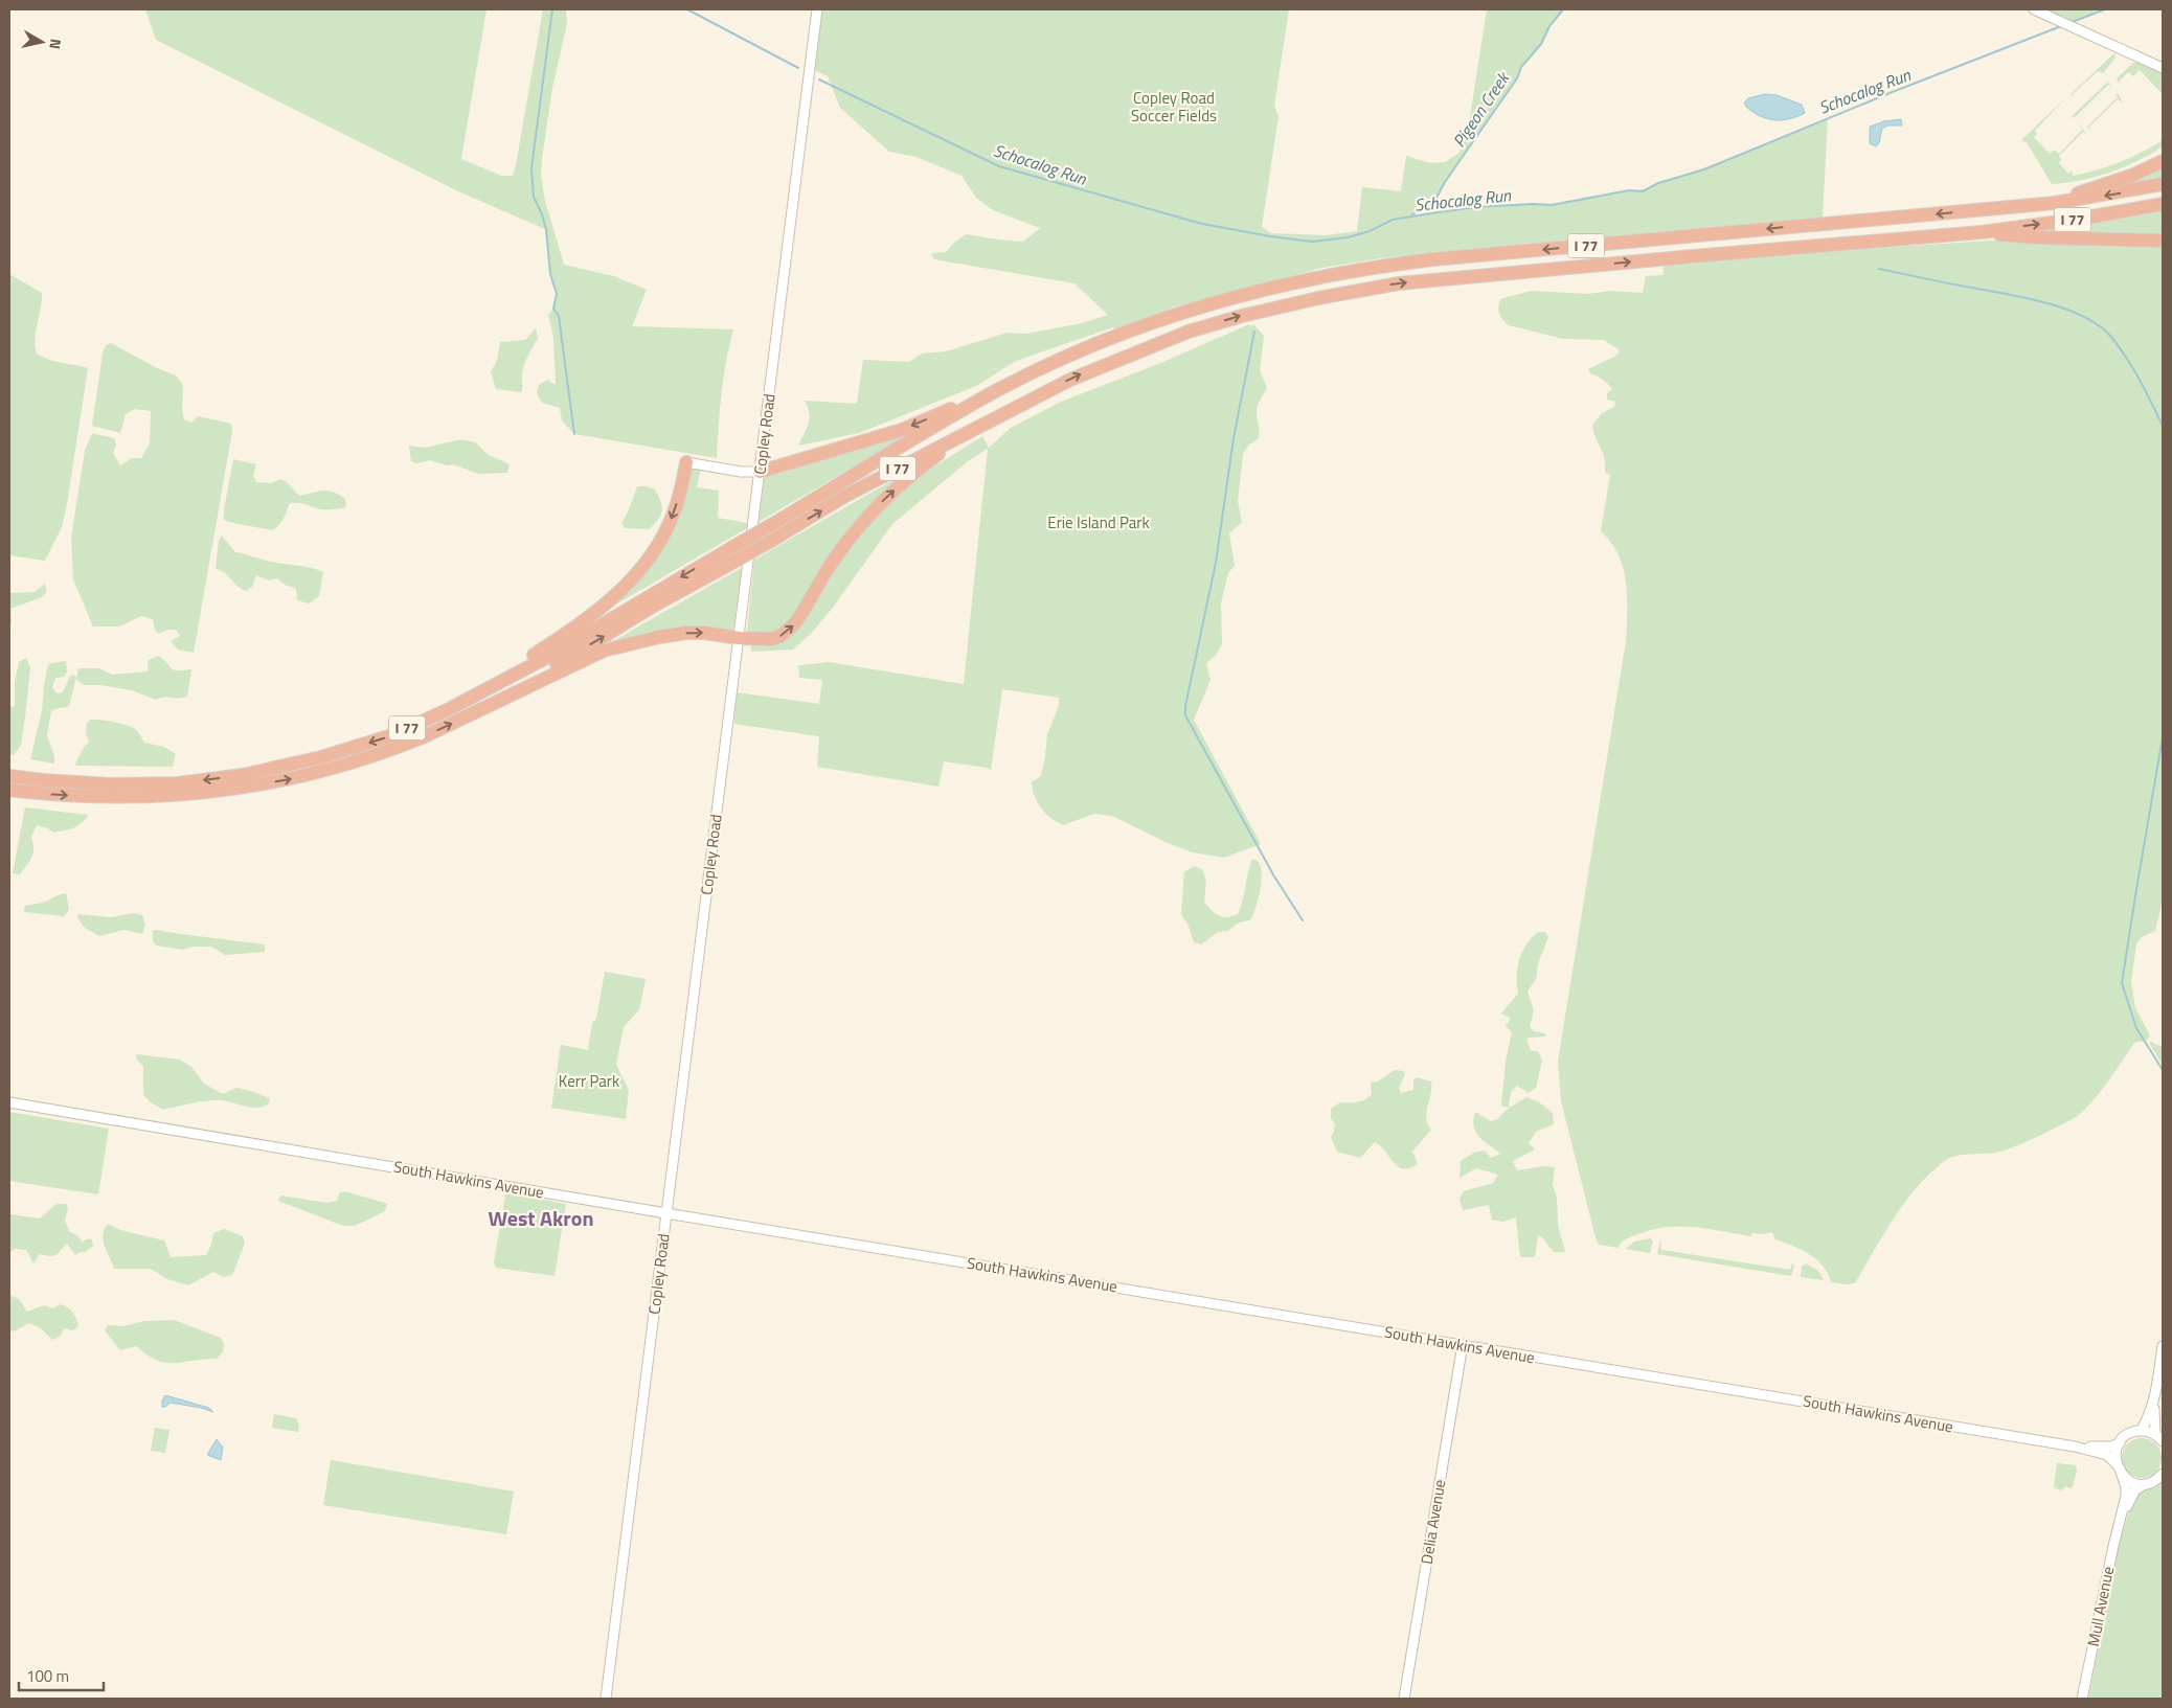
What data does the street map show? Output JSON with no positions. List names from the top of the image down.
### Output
{
  "streets": {
    "highway": ["I 77"],
    "main road": [
      "Copley Road",
      "South Hawkins Avenue",
      "Delia Avenue",
      "Mull Avenue"
    ]
  },
  "crossings": [
    ["Copley Road", "South Hawkins Avenue"],
    ["South Hawkins Avenue", "Delia Avenue"]
  ],
  "districts": ["West Akron"],
  "water": ["Schocalog Run", "Pigeon Creek"],
  "parks": ["Copley Road Soccer Fields", "Erie Island Park", "Kerr Park"],
  "scale_bar": "100 m",
  "north": "right"
}
